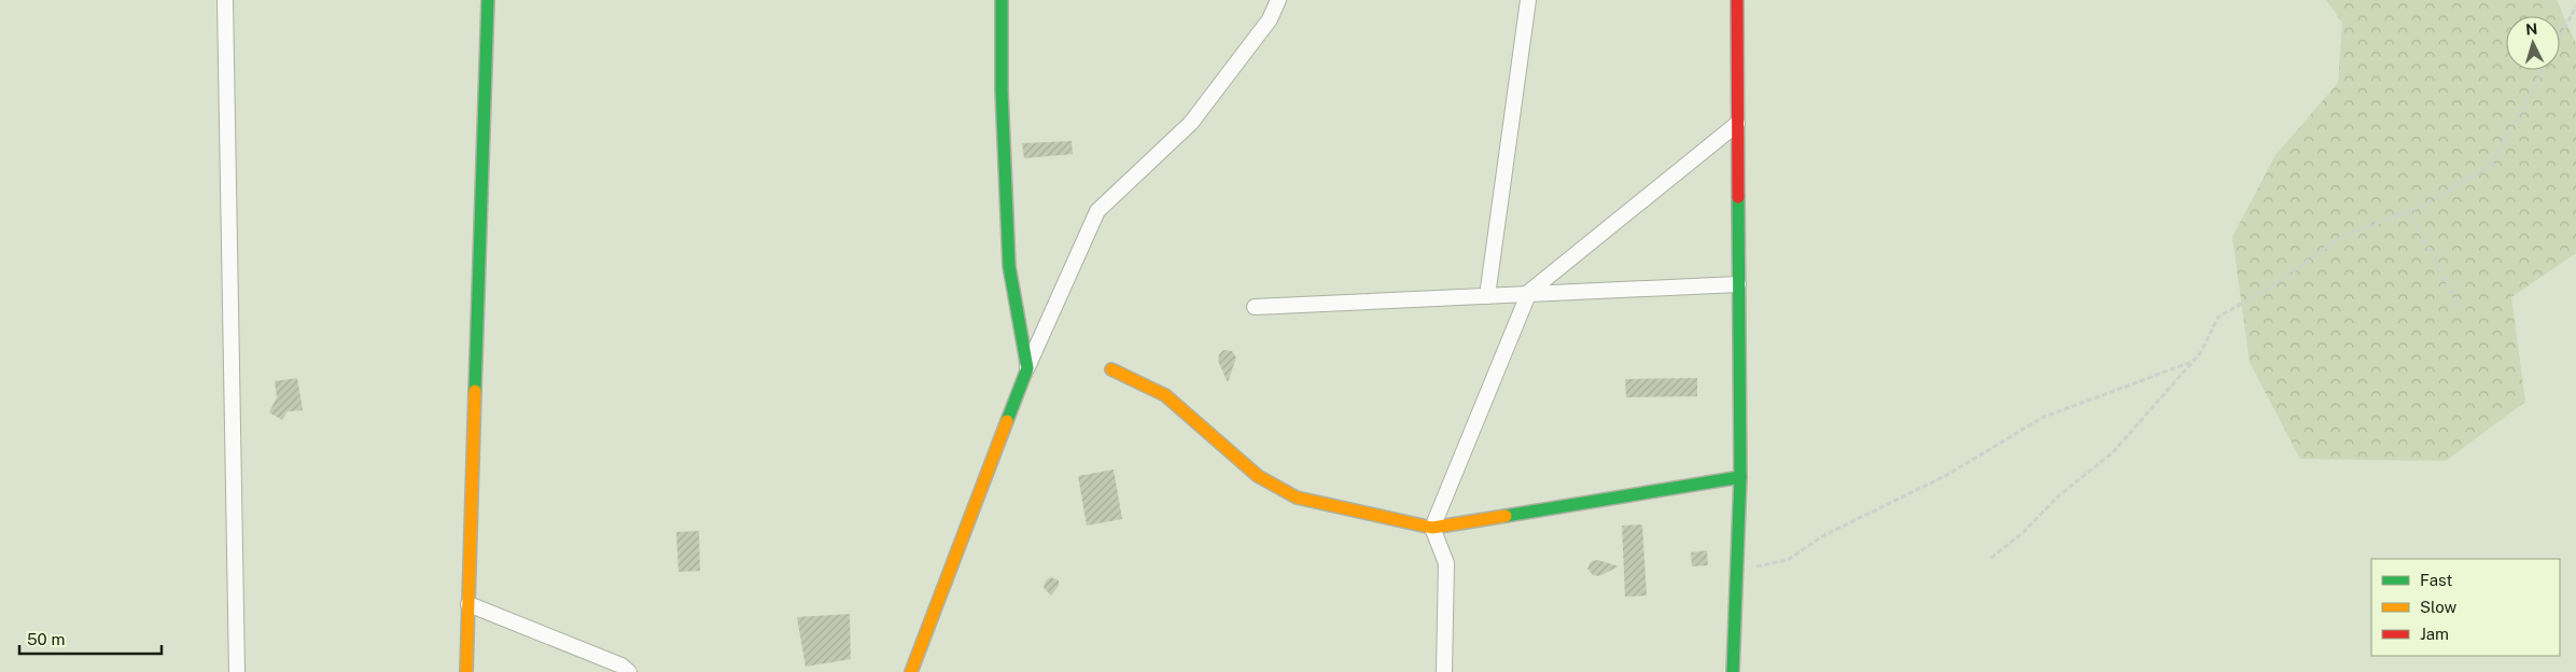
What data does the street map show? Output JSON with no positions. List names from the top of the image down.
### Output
{
  "legend": ["Fast", "Slow", "Jam"],
  "scale_bar": "50 m",
  "north": "top"
}
